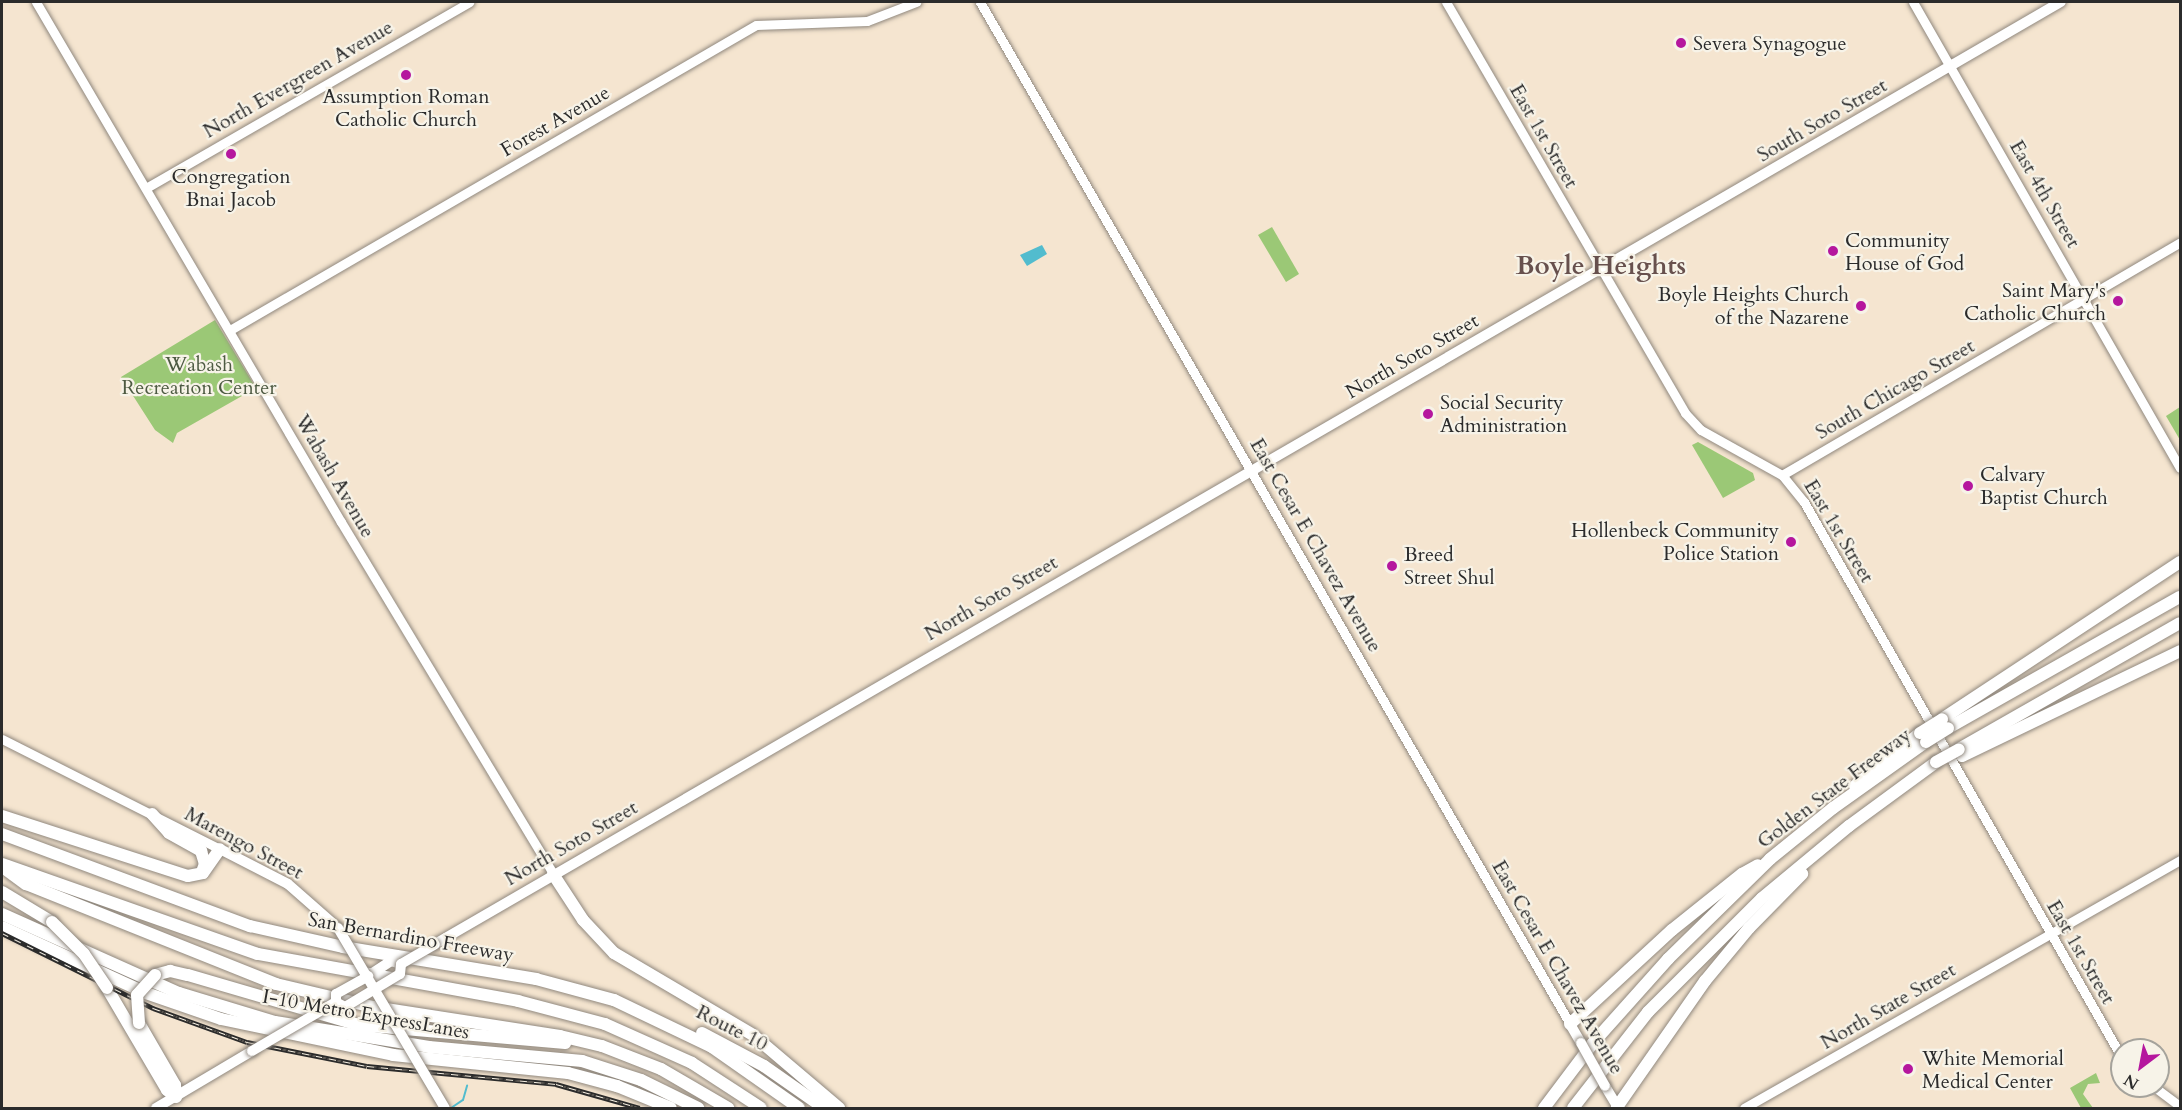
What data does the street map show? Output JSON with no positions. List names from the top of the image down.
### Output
{
  "streets": {
    "highway": [
      "Golden State Freeway",
      "San Bernardino Freeway",
      "I-10 Metro ExpressLanes",
      "Route 10"
    ],
    "main road": [
      "South Soto Street",
      "North Soto Street",
      "East Cesar E Chavez Avenue",
      "Marengo Street"
    ],
    "street": [
      "North Evergreen Avenue",
      "Forest Avenue",
      "East 1st Street",
      "East 4th Street",
      "South Chicago Street",
      "Wabash Avenue",
      "North State Street"
    ]
  },
  "crossings": [
    ["North Evergreen Avenue", "Wabash Avenue"],
    ["South Soto Street", "East 1st Street"],
    ["South Soto Street", "East 4th Street"],
    ["South Soto Street", "North Soto Street"],
    ["Forest Avenue", "Wabash Avenue"],
    ["East 1st Street", "North Soto Street"],
    ["East 1st Street", "South Chicago Street"],
    ["East 1st Street", "North State Street"],
    ["East 4th Street", "South Chicago Street"],
    ["North Soto Street", "Wabash Avenue"],
    ["North Soto Street", "East Cesar E Chavez Avenue"],
    ["North Soto Street", "Marengo Street"],
    ["San Bernardino Freeway", "Route 10"]
  ],
  "districts": ["Boyle Heights"],
  "parks": ["Wabash Recreation Center"],
  "places": [
    "Severa Synagogue",
    "Assumption Roman Catholic Church",
    "Congregation Bnai Jacob",
    "Community House of God",
    "Saint Mary's Catholic Church",
    "Boyle Heights Church of the Nazarene",
    "Social Security Administration",
    "Calvary Baptist Church",
    "Hollenbeck Community Police Station",
    "Breed Street Shul",
    "White Memorial Medical Center"
  ],
  "north": "bottom left"
}
